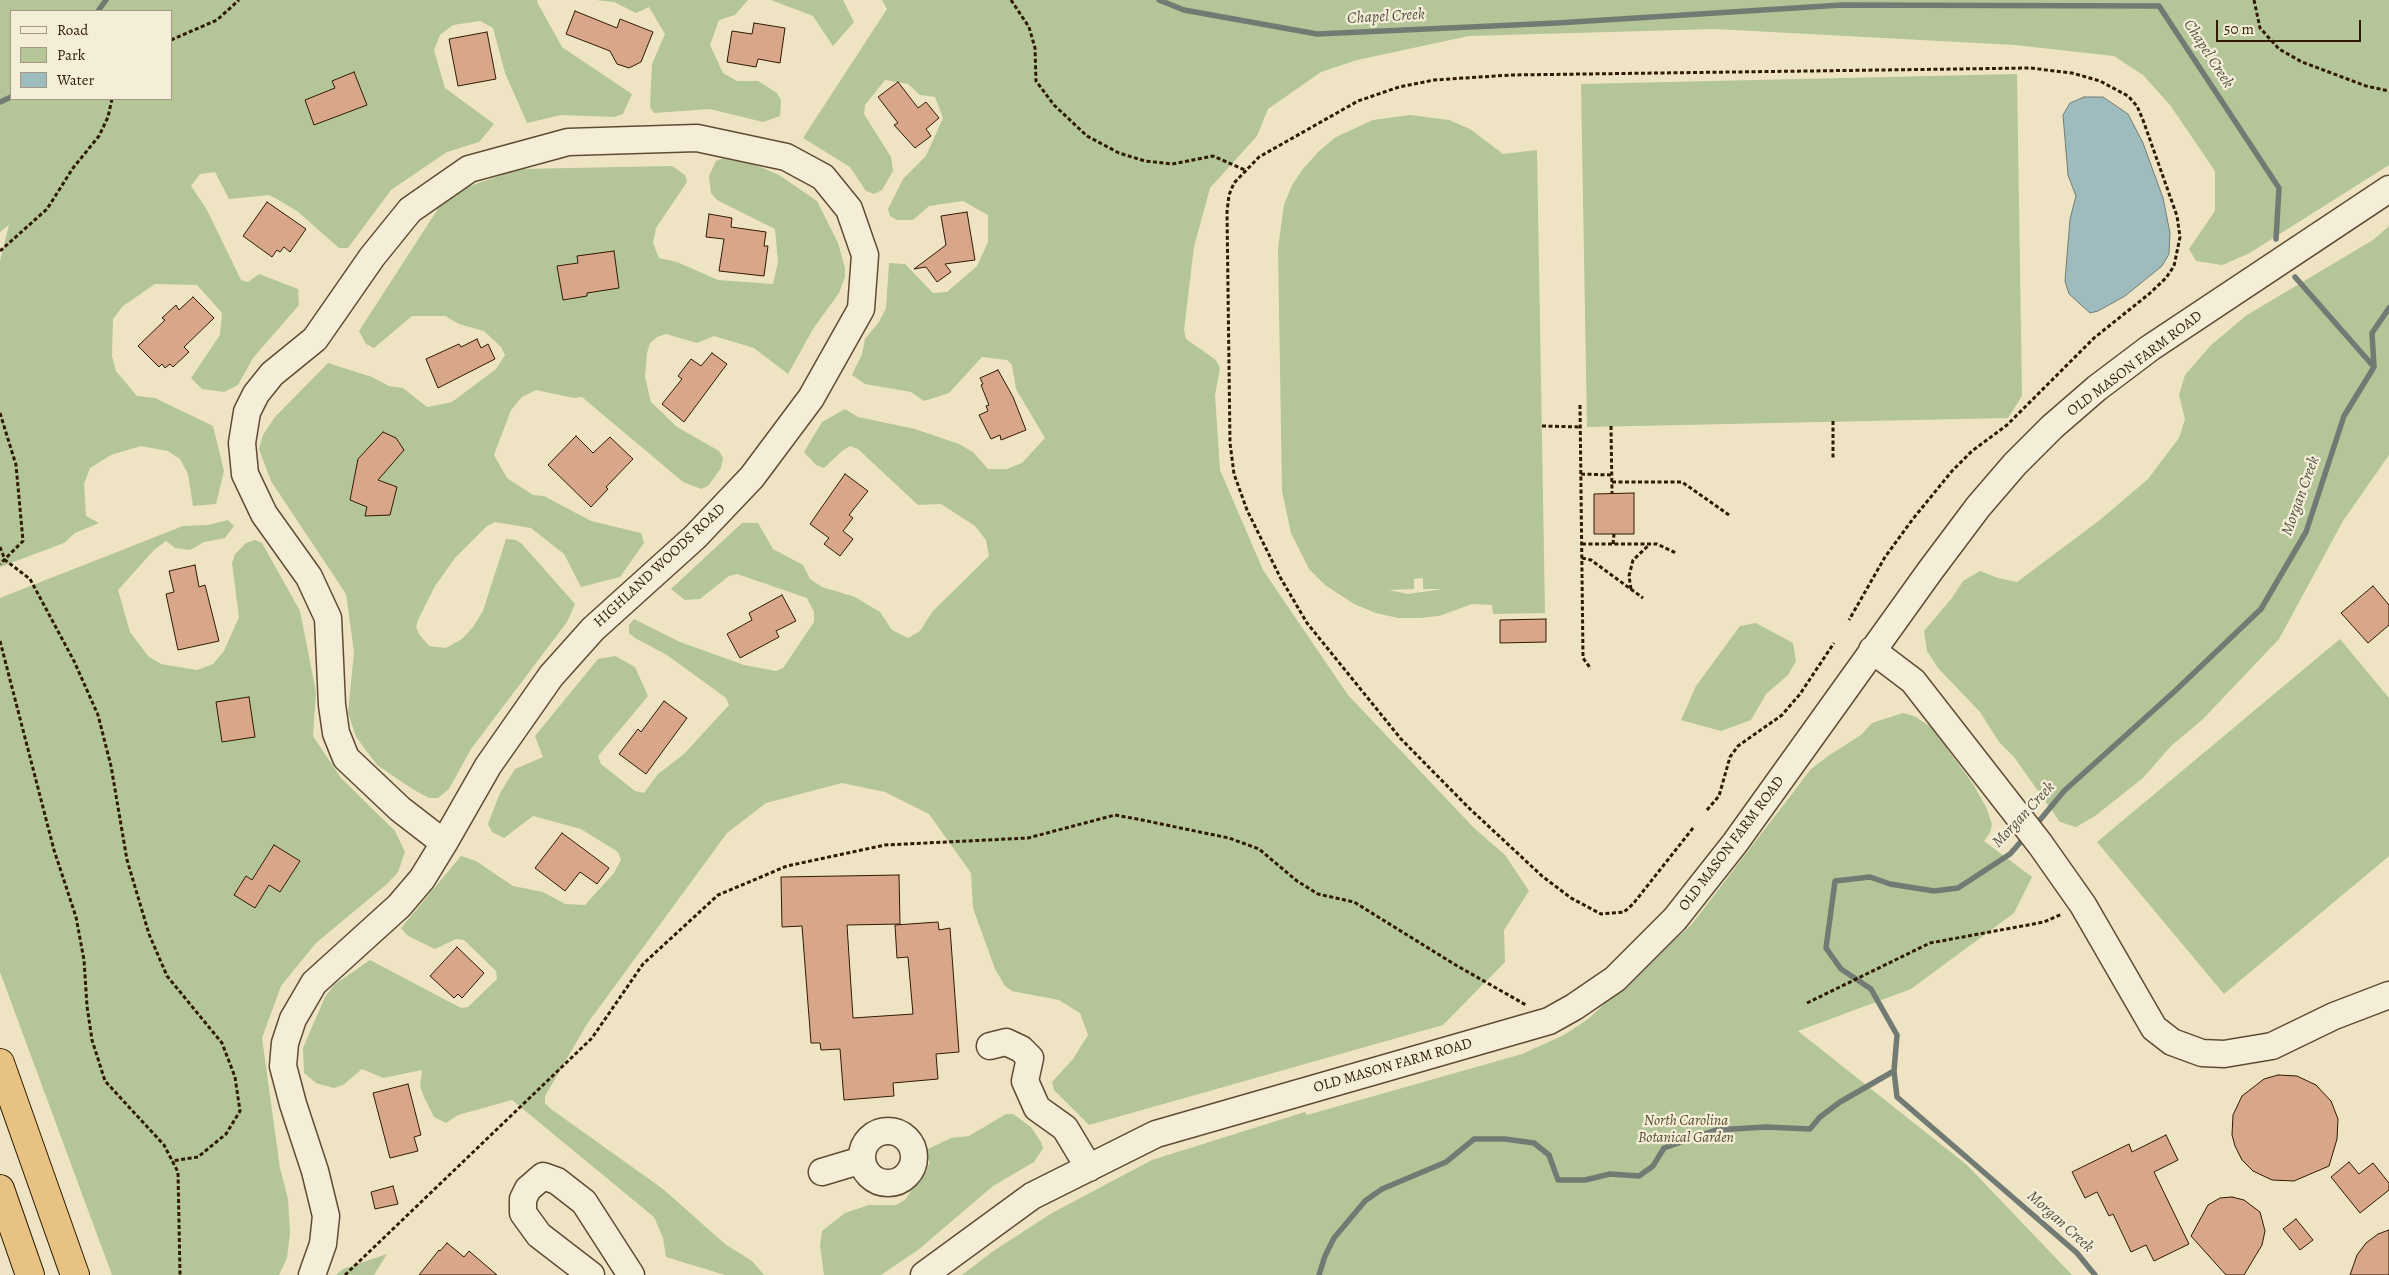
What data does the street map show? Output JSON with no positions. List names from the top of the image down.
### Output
{
  "streets": {
    "street": ["OLD MASON FARM ROAD", "HIGHLAND WOODS ROAD"]
  },
  "water": ["Chapel Creek", "Morgan Creek"],
  "parks": ["North Carolina Botanical Garden"],
  "legend": ["Road", "Park", "Water"],
  "scale_bar": "50 m"
}
